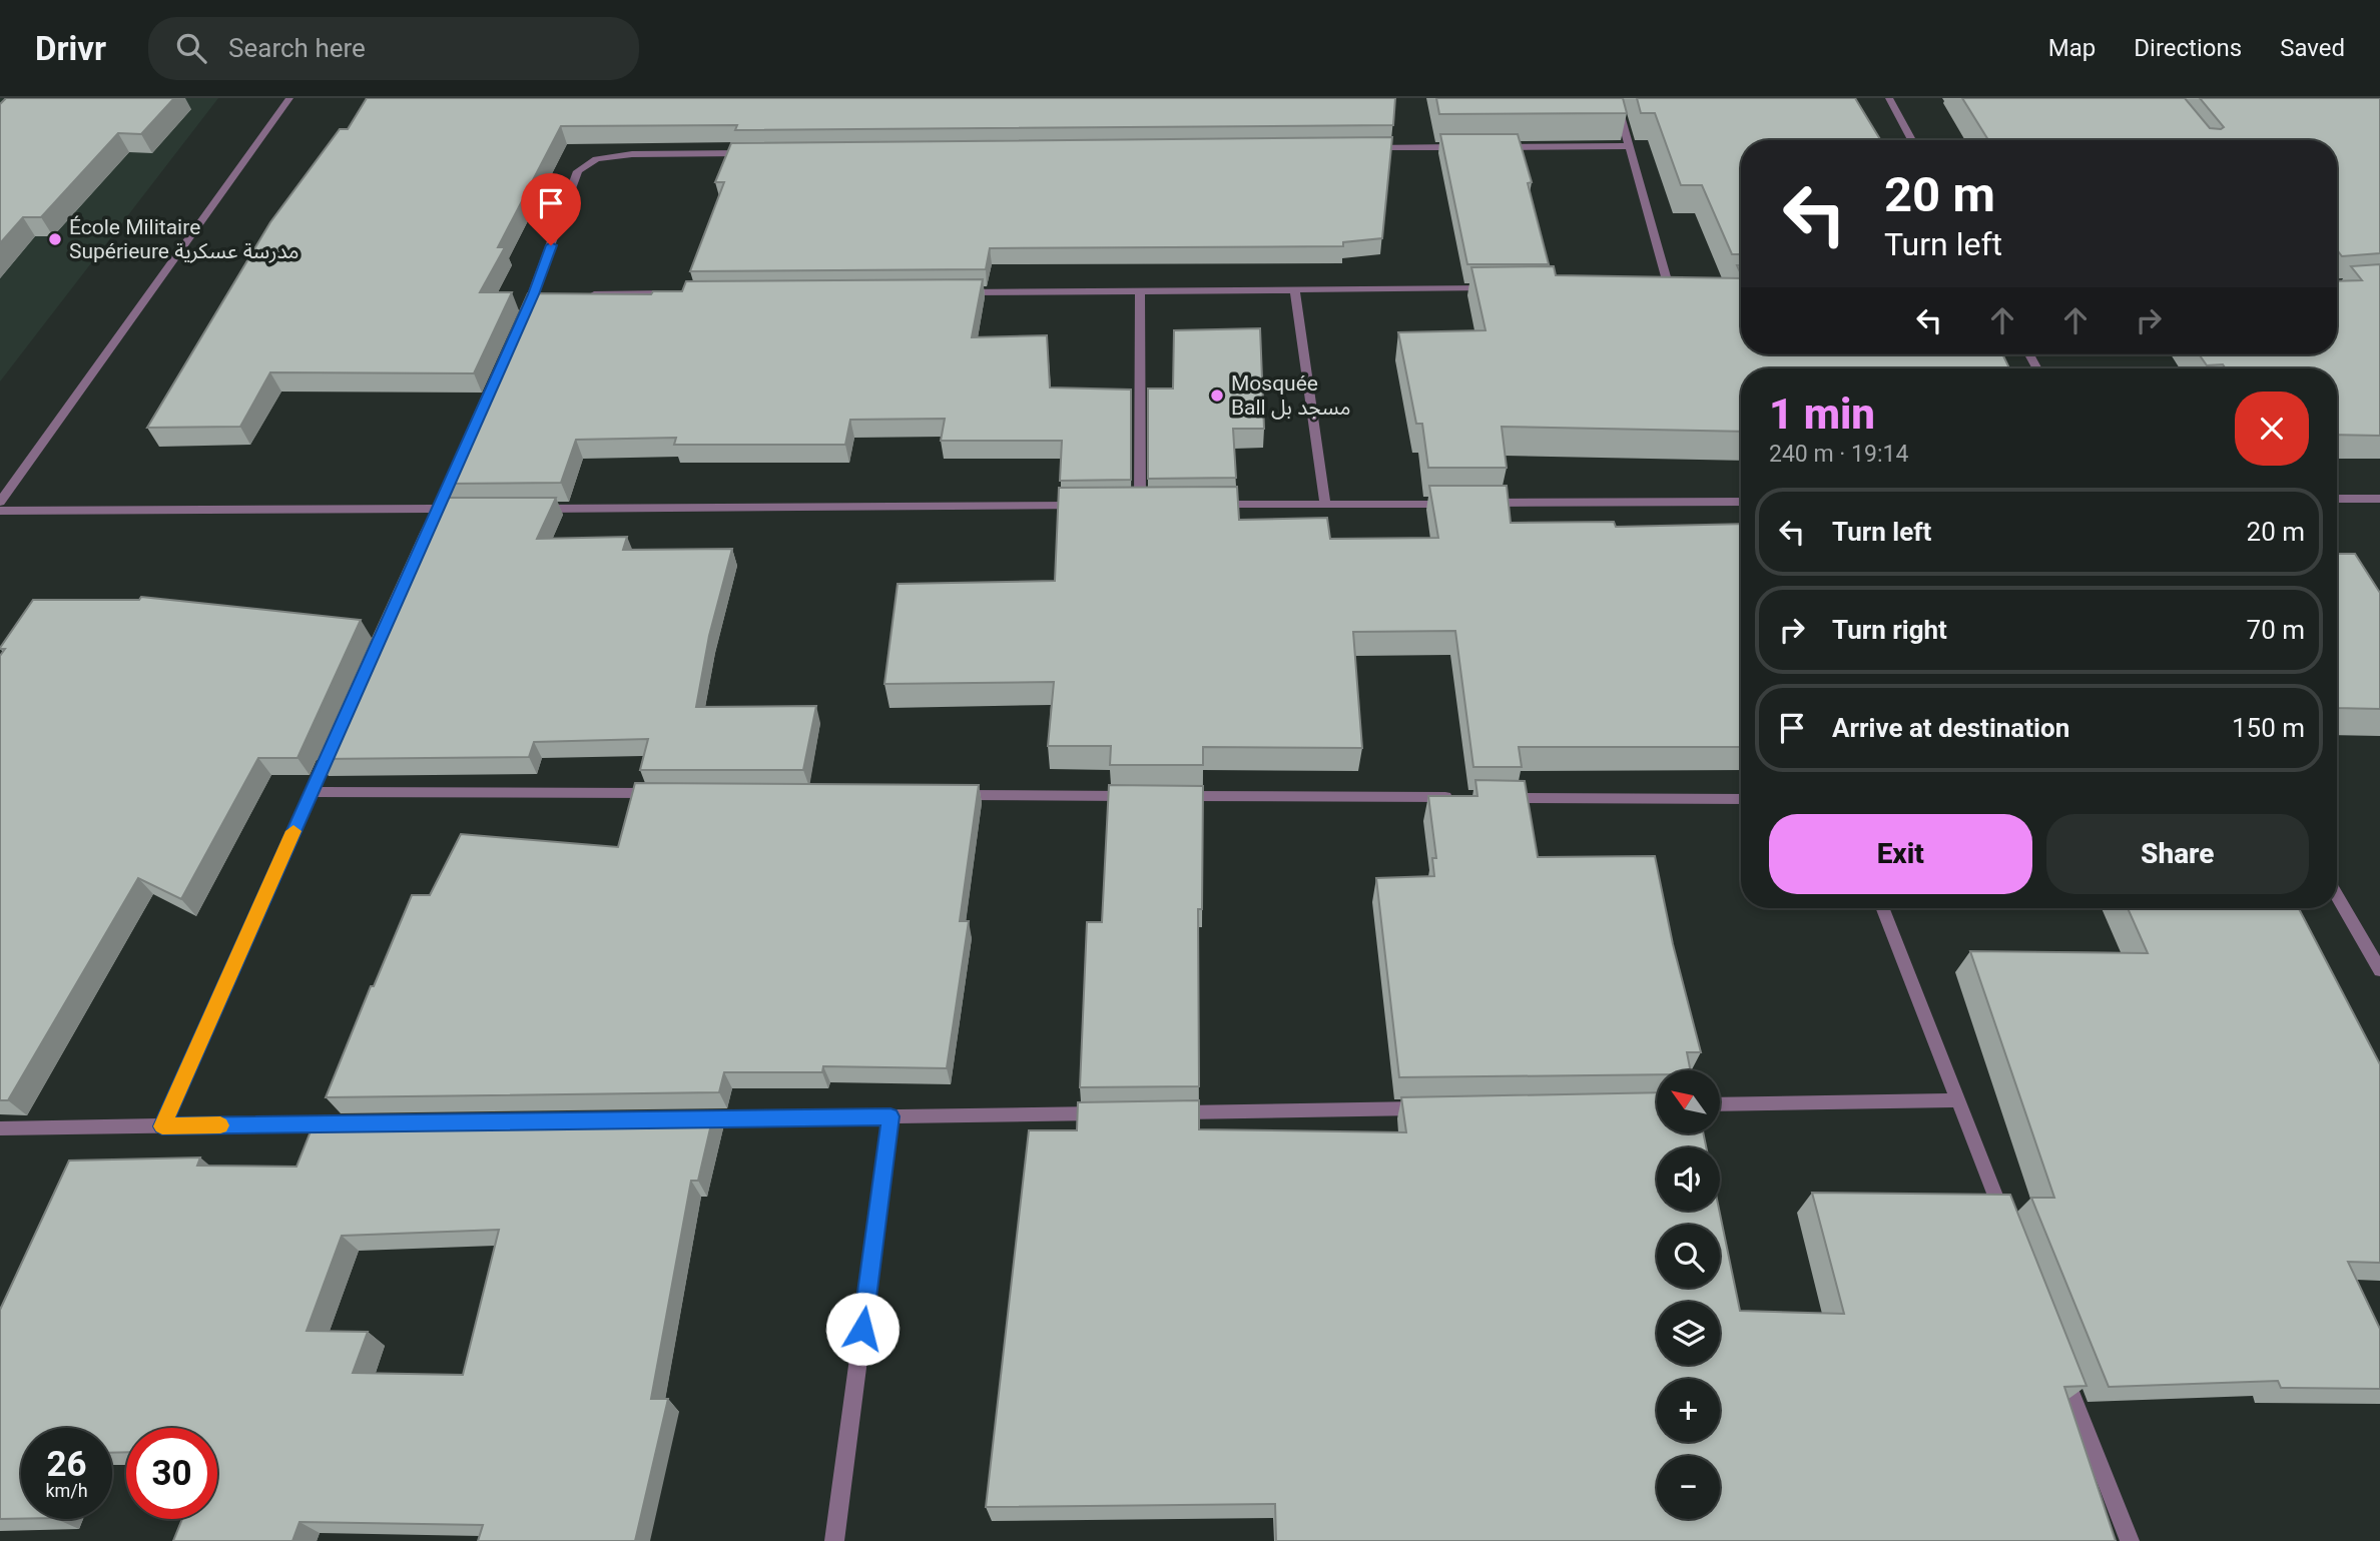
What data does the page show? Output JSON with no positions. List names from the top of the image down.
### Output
{
  "places": ["École Militaire Supérieure مدرسة عسكرية", "Mosquée Ball مسجد بل"],
  "north": "top left",
  "page": {
    "header": "Drivr",
    "search": "Search here",
    "nav": ["Map", "Directions", "Saved"],
    "turn": ["20 m", "Turn left"],
    "heading": ["1 min", "240 m · 19:14"],
    "list": [
      {
        "name": "Turn left",
        "value": "20 m"
      },
      {
        "name": "Turn right",
        "value": "70 m"
      },
      {
        "name": "Arrive at destination",
        "value": "150 m"
      }
    ],
    "buttons": ["Exit", "Share"],
    "map_buttons": ["+", "−"],
    "speed": "26 km/h",
    "limit": "30"
  }
}
